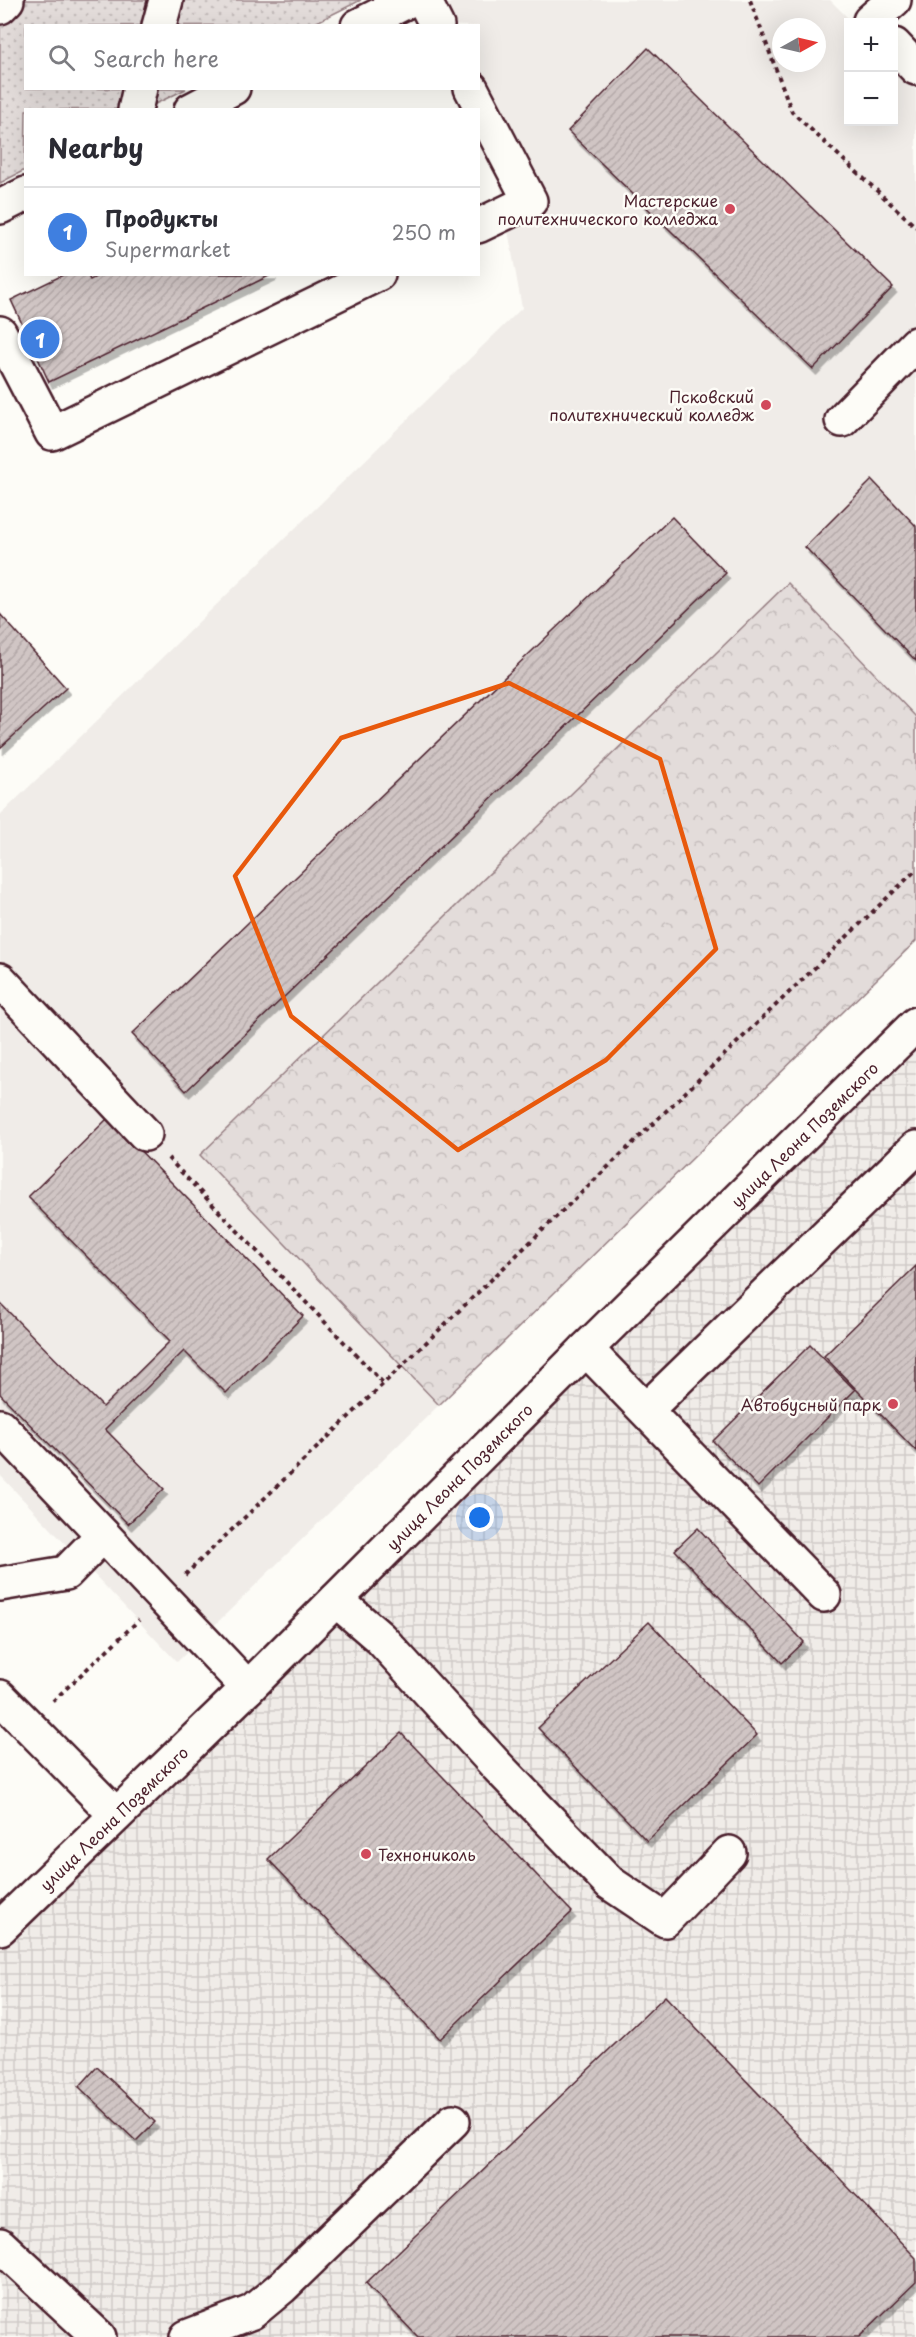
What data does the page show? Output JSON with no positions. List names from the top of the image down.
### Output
{
  "streets": {
    "main road": ["улица Леона Поземского"]
  },
  "places": [
    "Мастерские политехнического колледжа",
    "Псковский политехнический колледж",
    "Автобусный парк",
    "Технониколь"
  ],
  "north": "right",
  "page": {
    "map_buttons": ["+", "−"],
    "search": "Search here",
    "heading": "Nearby",
    "list": [
      {
        "mark": "1",
        "name": "Продукты",
        "note": "Supermarket",
        "value": "250 m"
      }
    ],
    "pins": "1"
  }
}
